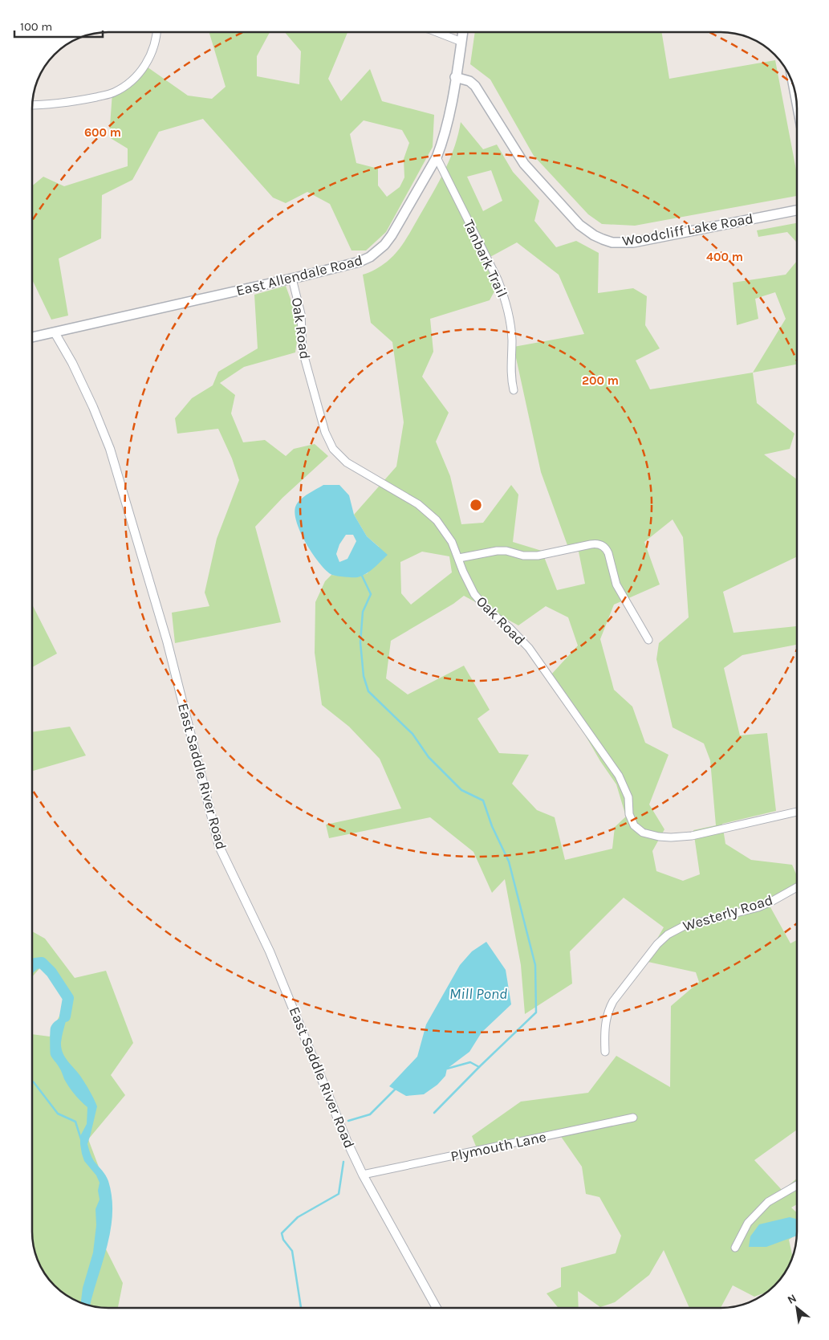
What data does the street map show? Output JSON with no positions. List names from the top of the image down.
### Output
{
  "streets": {
    "main road": ["Woodcliff Lake Road", "East Allendale Road"],
    "street": [
      "Tanbark Trail",
      "Oak Road",
      "East Saddle River Road",
      "Westerly Road",
      "Plymouth Lane"
    ]
  },
  "crossings": [
    ["Woodcliff Lake Road", "East Allendale Road"],
    ["Tanbark Trail", "East Allendale Road"],
    ["East Allendale Road", "Oak Road"],
    ["East Allendale Road", "East Saddle River Road"],
    ["East Saddle River Road", "Plymouth Lane"]
  ],
  "water": ["Mill Pond"],
  "scale_bar": "100 m",
  "north": "top left",
  "rings": ["600 m", "400 m", "200 m"]
}
